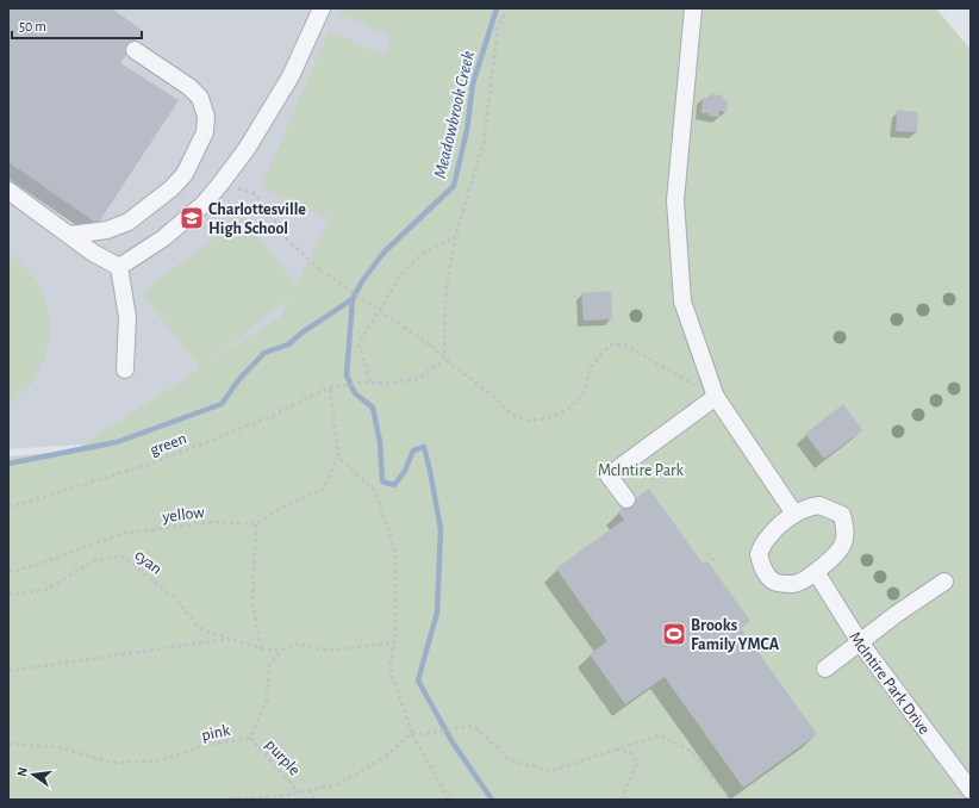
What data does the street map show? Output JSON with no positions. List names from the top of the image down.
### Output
{
  "streets": {
    "street": ["McIntire Park Drive"],
    "path": [
      "green",
      "yellow",
      "cyan",
      "pink",
      "purple"
    ]
  },
  "crossings": [
    ["cyan", "pink"],
    ["pink", "purple"]
  ],
  "water": ["Meadowbrook Creek"],
  "parks": ["McIntire Park"],
  "places": {
    "school or university": ["Charlottesville High School"],
    "sports": ["Brooks Family YMCA"]
  },
  "scale_bar": "50 m",
  "north": "left"
}
